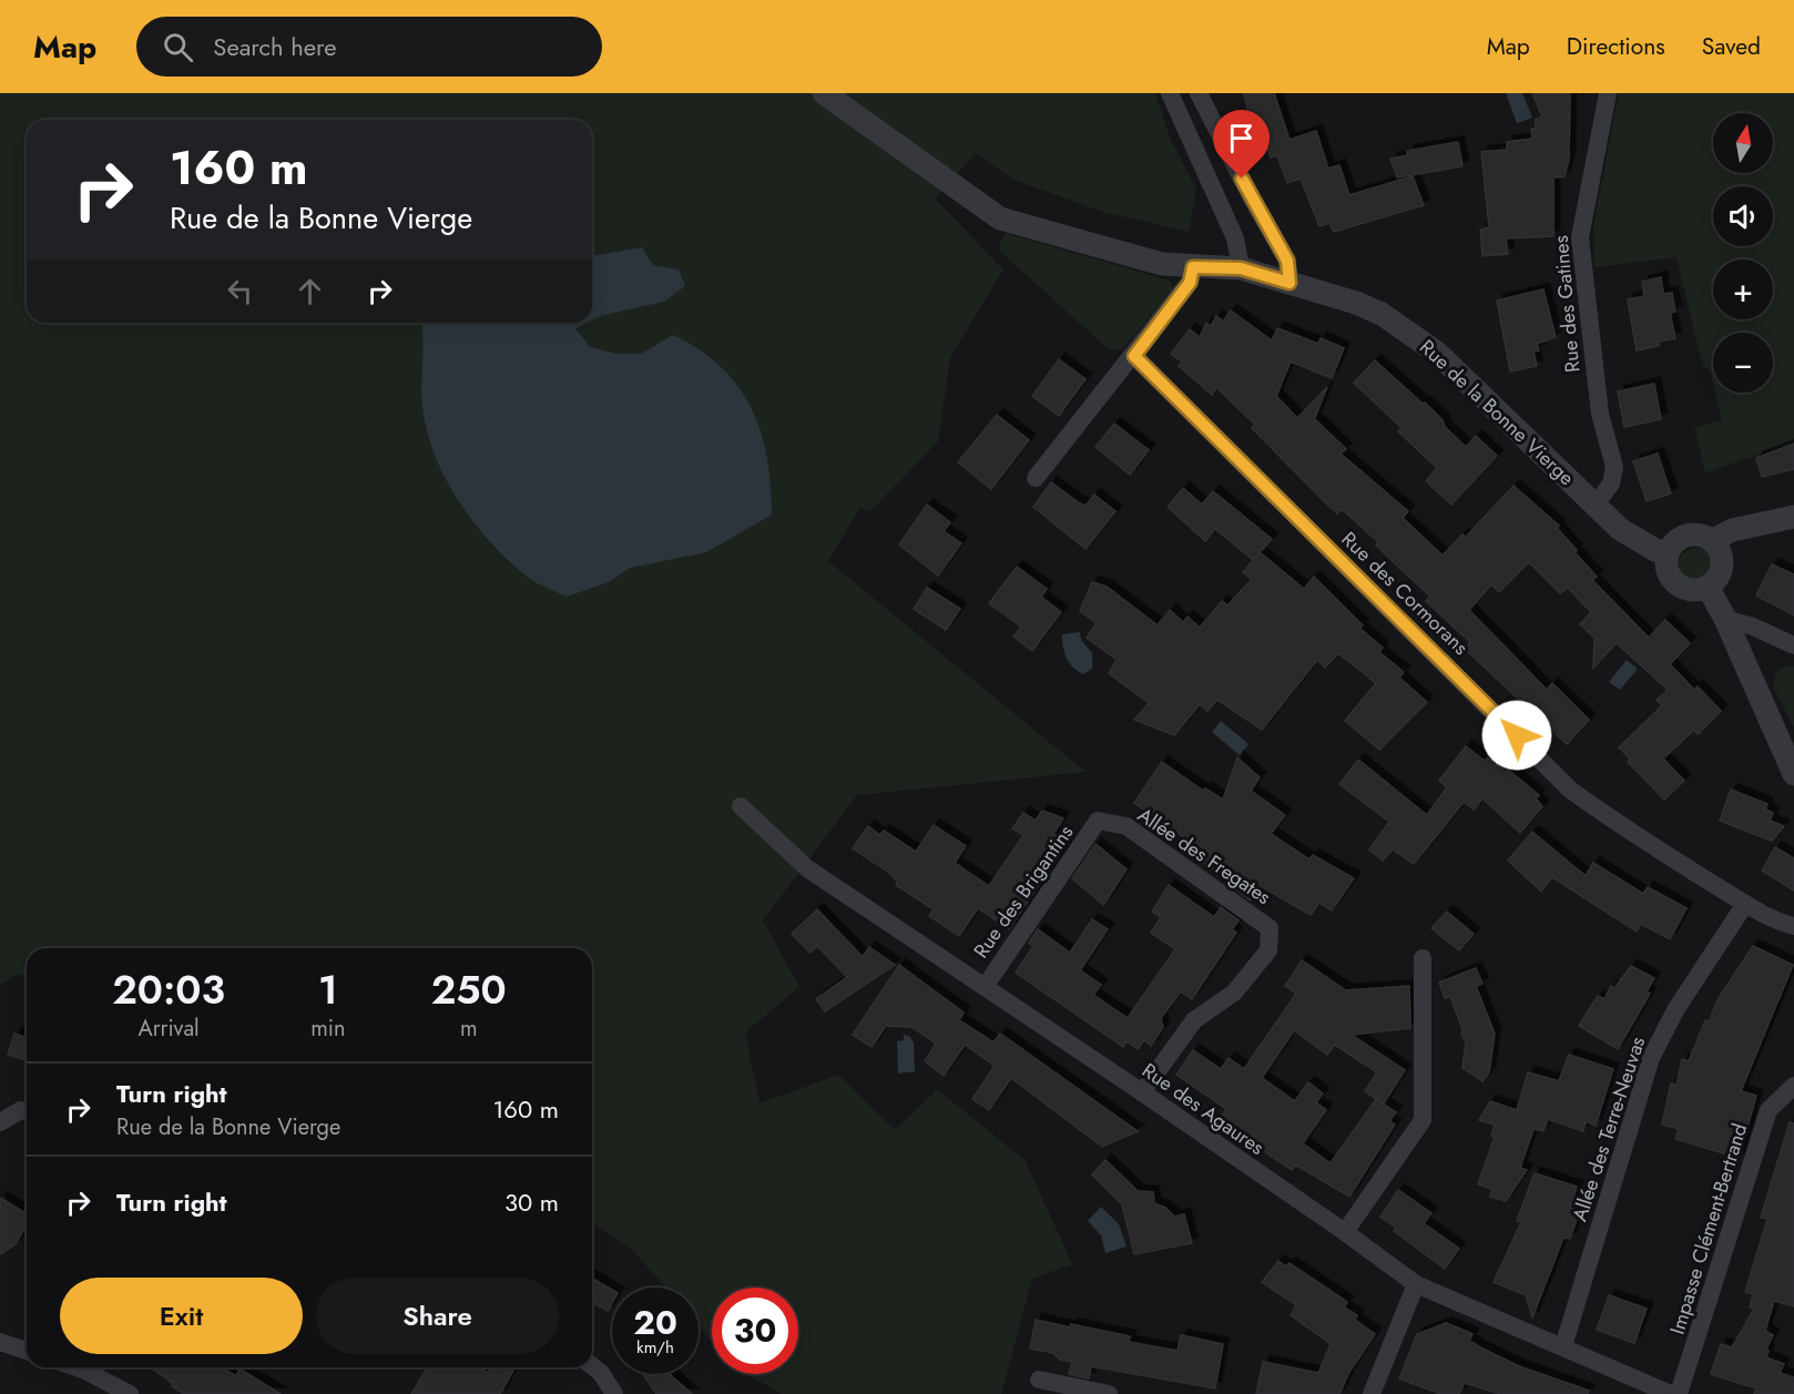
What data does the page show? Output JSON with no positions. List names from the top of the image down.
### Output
{
  "streets": {
    "street": [
      "Rue des Gatines",
      "Rue de la Bonne Vierge",
      "Rue des Cormorans",
      "Allée des Fregates",
      "Rue des Brigantins",
      "Rue des Agaures",
      "Allée des Terre-Neuvas",
      "Impasse Clément-Bertrand"
    ]
  },
  "crossings": [
    ["Rue des Gatines", "Rue de la Bonne Vierge"],
    ["Rue des Cormorans", "Allée des Terre-Neuvas"],
    ["Allée des Fregates", "Rue des Brigantins"],
    ["Allée des Fregates", "Rue des Agaures"],
    ["Rue des Brigantins", "Rue des Agaures"],
    ["Rue des Agaures", "Allée des Terre-Neuvas"]
  ],
  "north": "top",
  "page": {
    "header": "Map",
    "search": "Search here",
    "nav": ["Map", "Directions", "Saved"],
    "map_buttons": ["+", "−"],
    "turn": ["160 m", "Rue de la Bonne Vierge"],
    "eta": [
      "20:03",
      "Arrival",
      "1",
      "min",
      "250",
      "m"
    ],
    "list": [
      {
        "name": "Turn right",
        "note": "Rue de la Bonne Vierge",
        "value": "160 m"
      },
      {
        "name": "Turn right",
        "value": "30 m"
      }
    ],
    "buttons": ["Exit", "Share"],
    "speed": "20 km/h",
    "limit": "30"
  }
}
